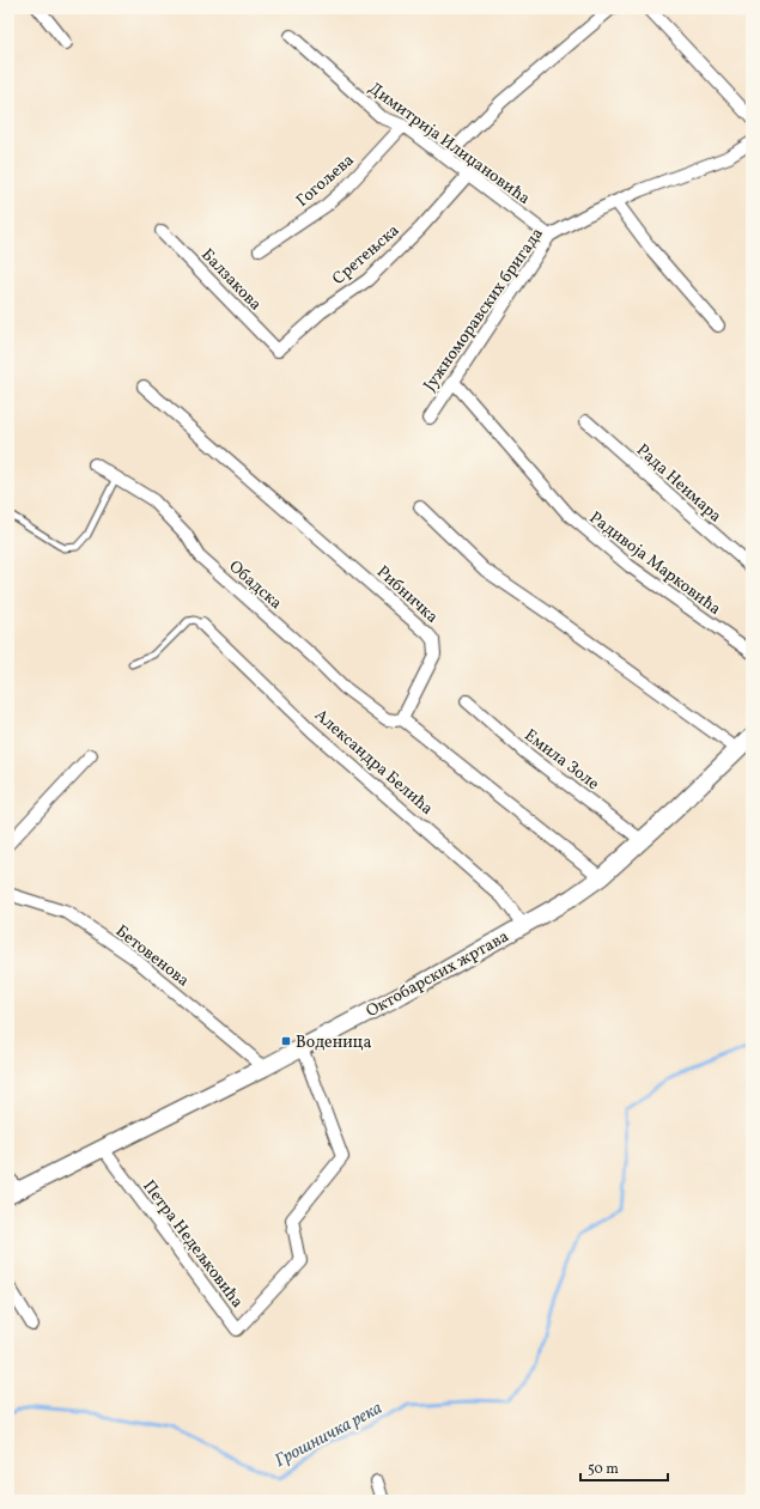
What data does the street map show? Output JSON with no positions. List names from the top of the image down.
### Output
{
  "streets": {
    "street": [
      "Димитрија Илиџановића",
      "Гогољева",
      "Сретењска",
      "Балзакова",
      "Јужноморавских бригада",
      "Рада Неимара",
      "Радивоја Марковића",
      "Обадска",
      "Рибничка",
      "Емила Золе",
      "Александра Белића",
      "Бетовенова",
      "Октобарских жртава",
      "Петра Недељковића"
    ]
  },
  "crossings": [
    ["Димитрија Илиџановића", "Гогољева"],
    ["Димитрија Илиџановића", "Сретењска"],
    ["Димитрија Илиџановића", "Јужноморавских бригада"],
    ["Сретењска", "Балзакова"],
    ["Јужноморавских бригада", "Радивоја Марковића"],
    ["Обадска", "Рибничка"],
    ["Емила Золе", "Октобарских жртава"],
    ["Александра Белића", "Октобарских жртава"],
    ["Бетовенова", "Октобарских жртава"],
    ["Октобарских жртава", "Петра Недељковића"]
  ],
  "water": ["Грошничка река"],
  "places": {
    "transit": ["Воденица"]
  },
  "scale_bar": "50 m"
}
